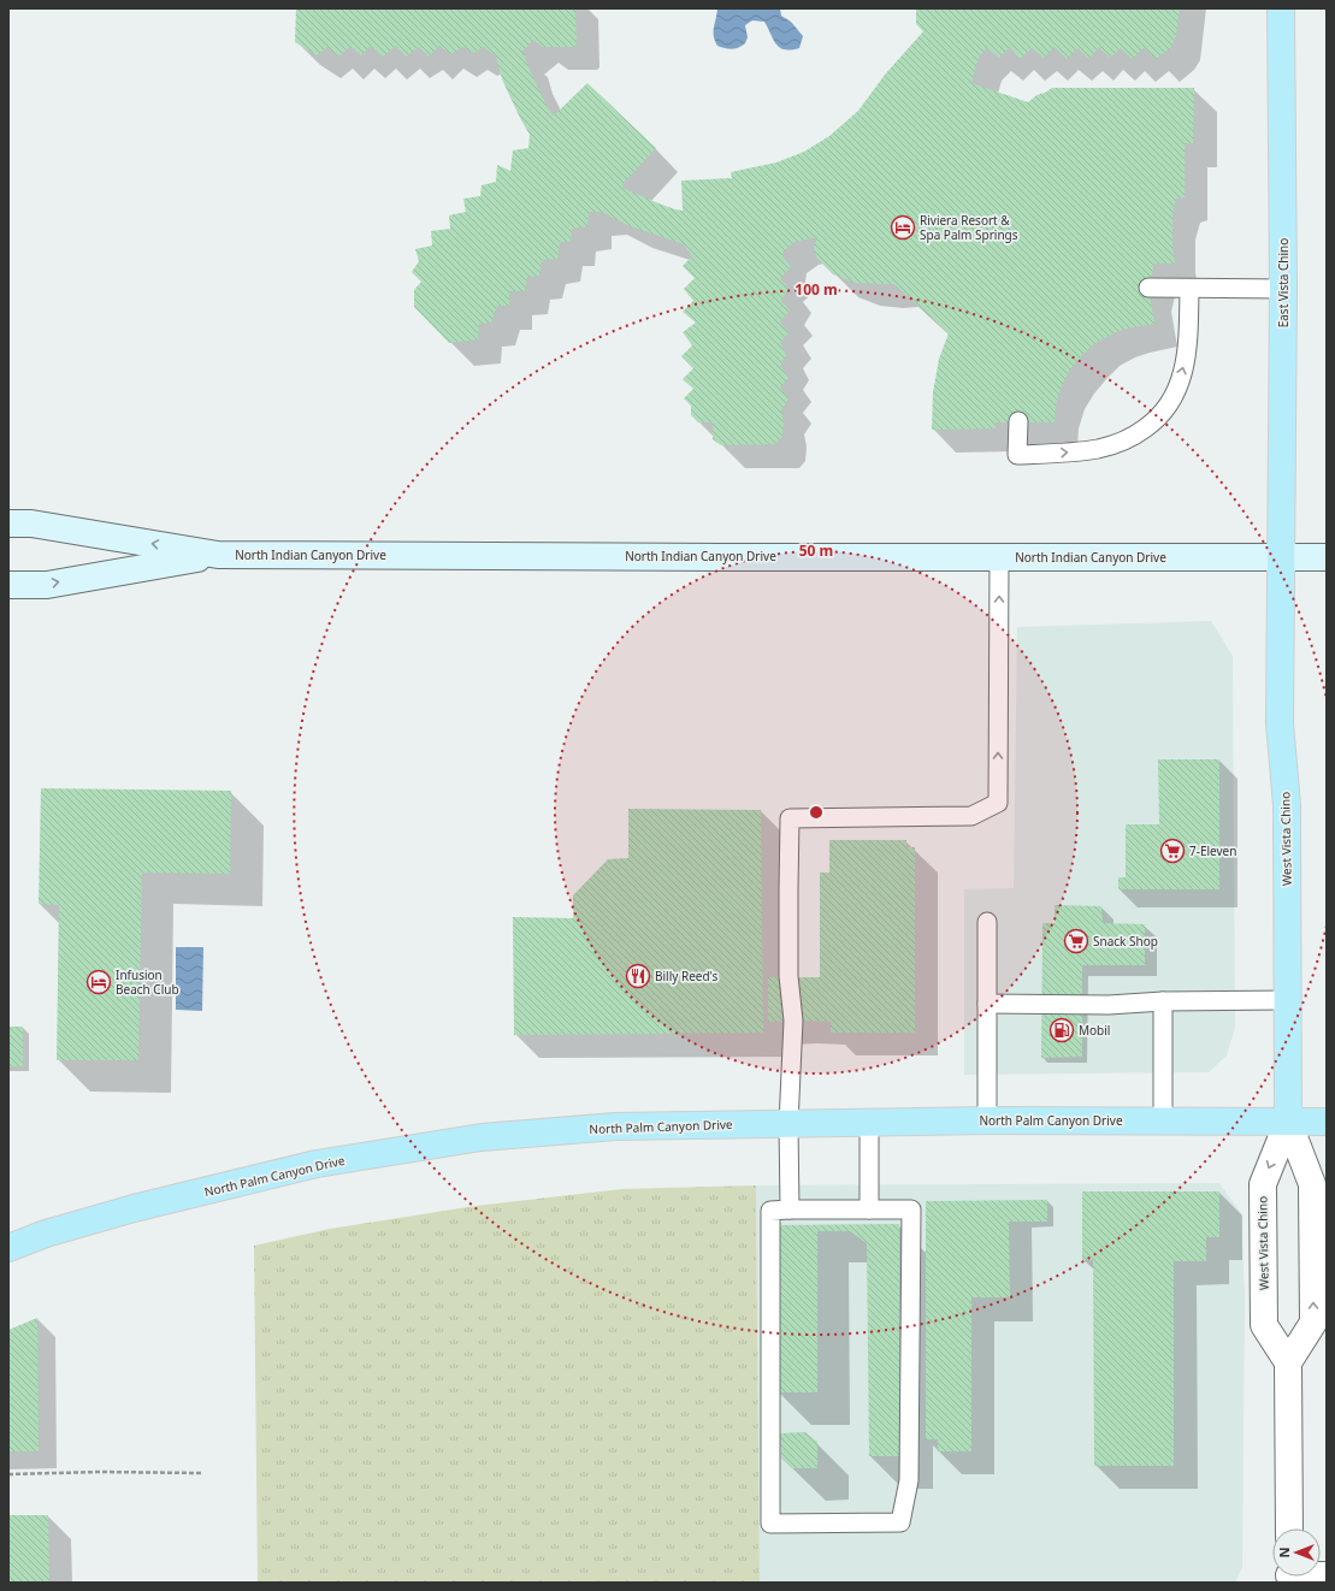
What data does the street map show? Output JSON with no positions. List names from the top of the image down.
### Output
{
  "streets": {
    "main road": [
      "East Vista Chino",
      "North Indian Canyon Drive",
      "West Vista Chino",
      "North Palm Canyon Drive"
    ]
  },
  "crossings": [
    ["East Vista Chino", "North Indian Canyon Drive"],
    ["East Vista Chino", "West Vista Chino"],
    ["North Indian Canyon Drive", "West Vista Chino"],
    ["West Vista Chino", "North Palm Canyon Drive"]
  ],
  "places": {
    "hotel": ["Riviera Resort & Spa Palm Springs", "Infusion Beach Club"],
    "supermarket": ["7-Eleven", "Snack Shop"],
    "restaurant": ["Billy Reed's"],
    "fuel station": ["Mobil"]
  },
  "north": "left",
  "rings": ["100 m", "50 m"]
}
